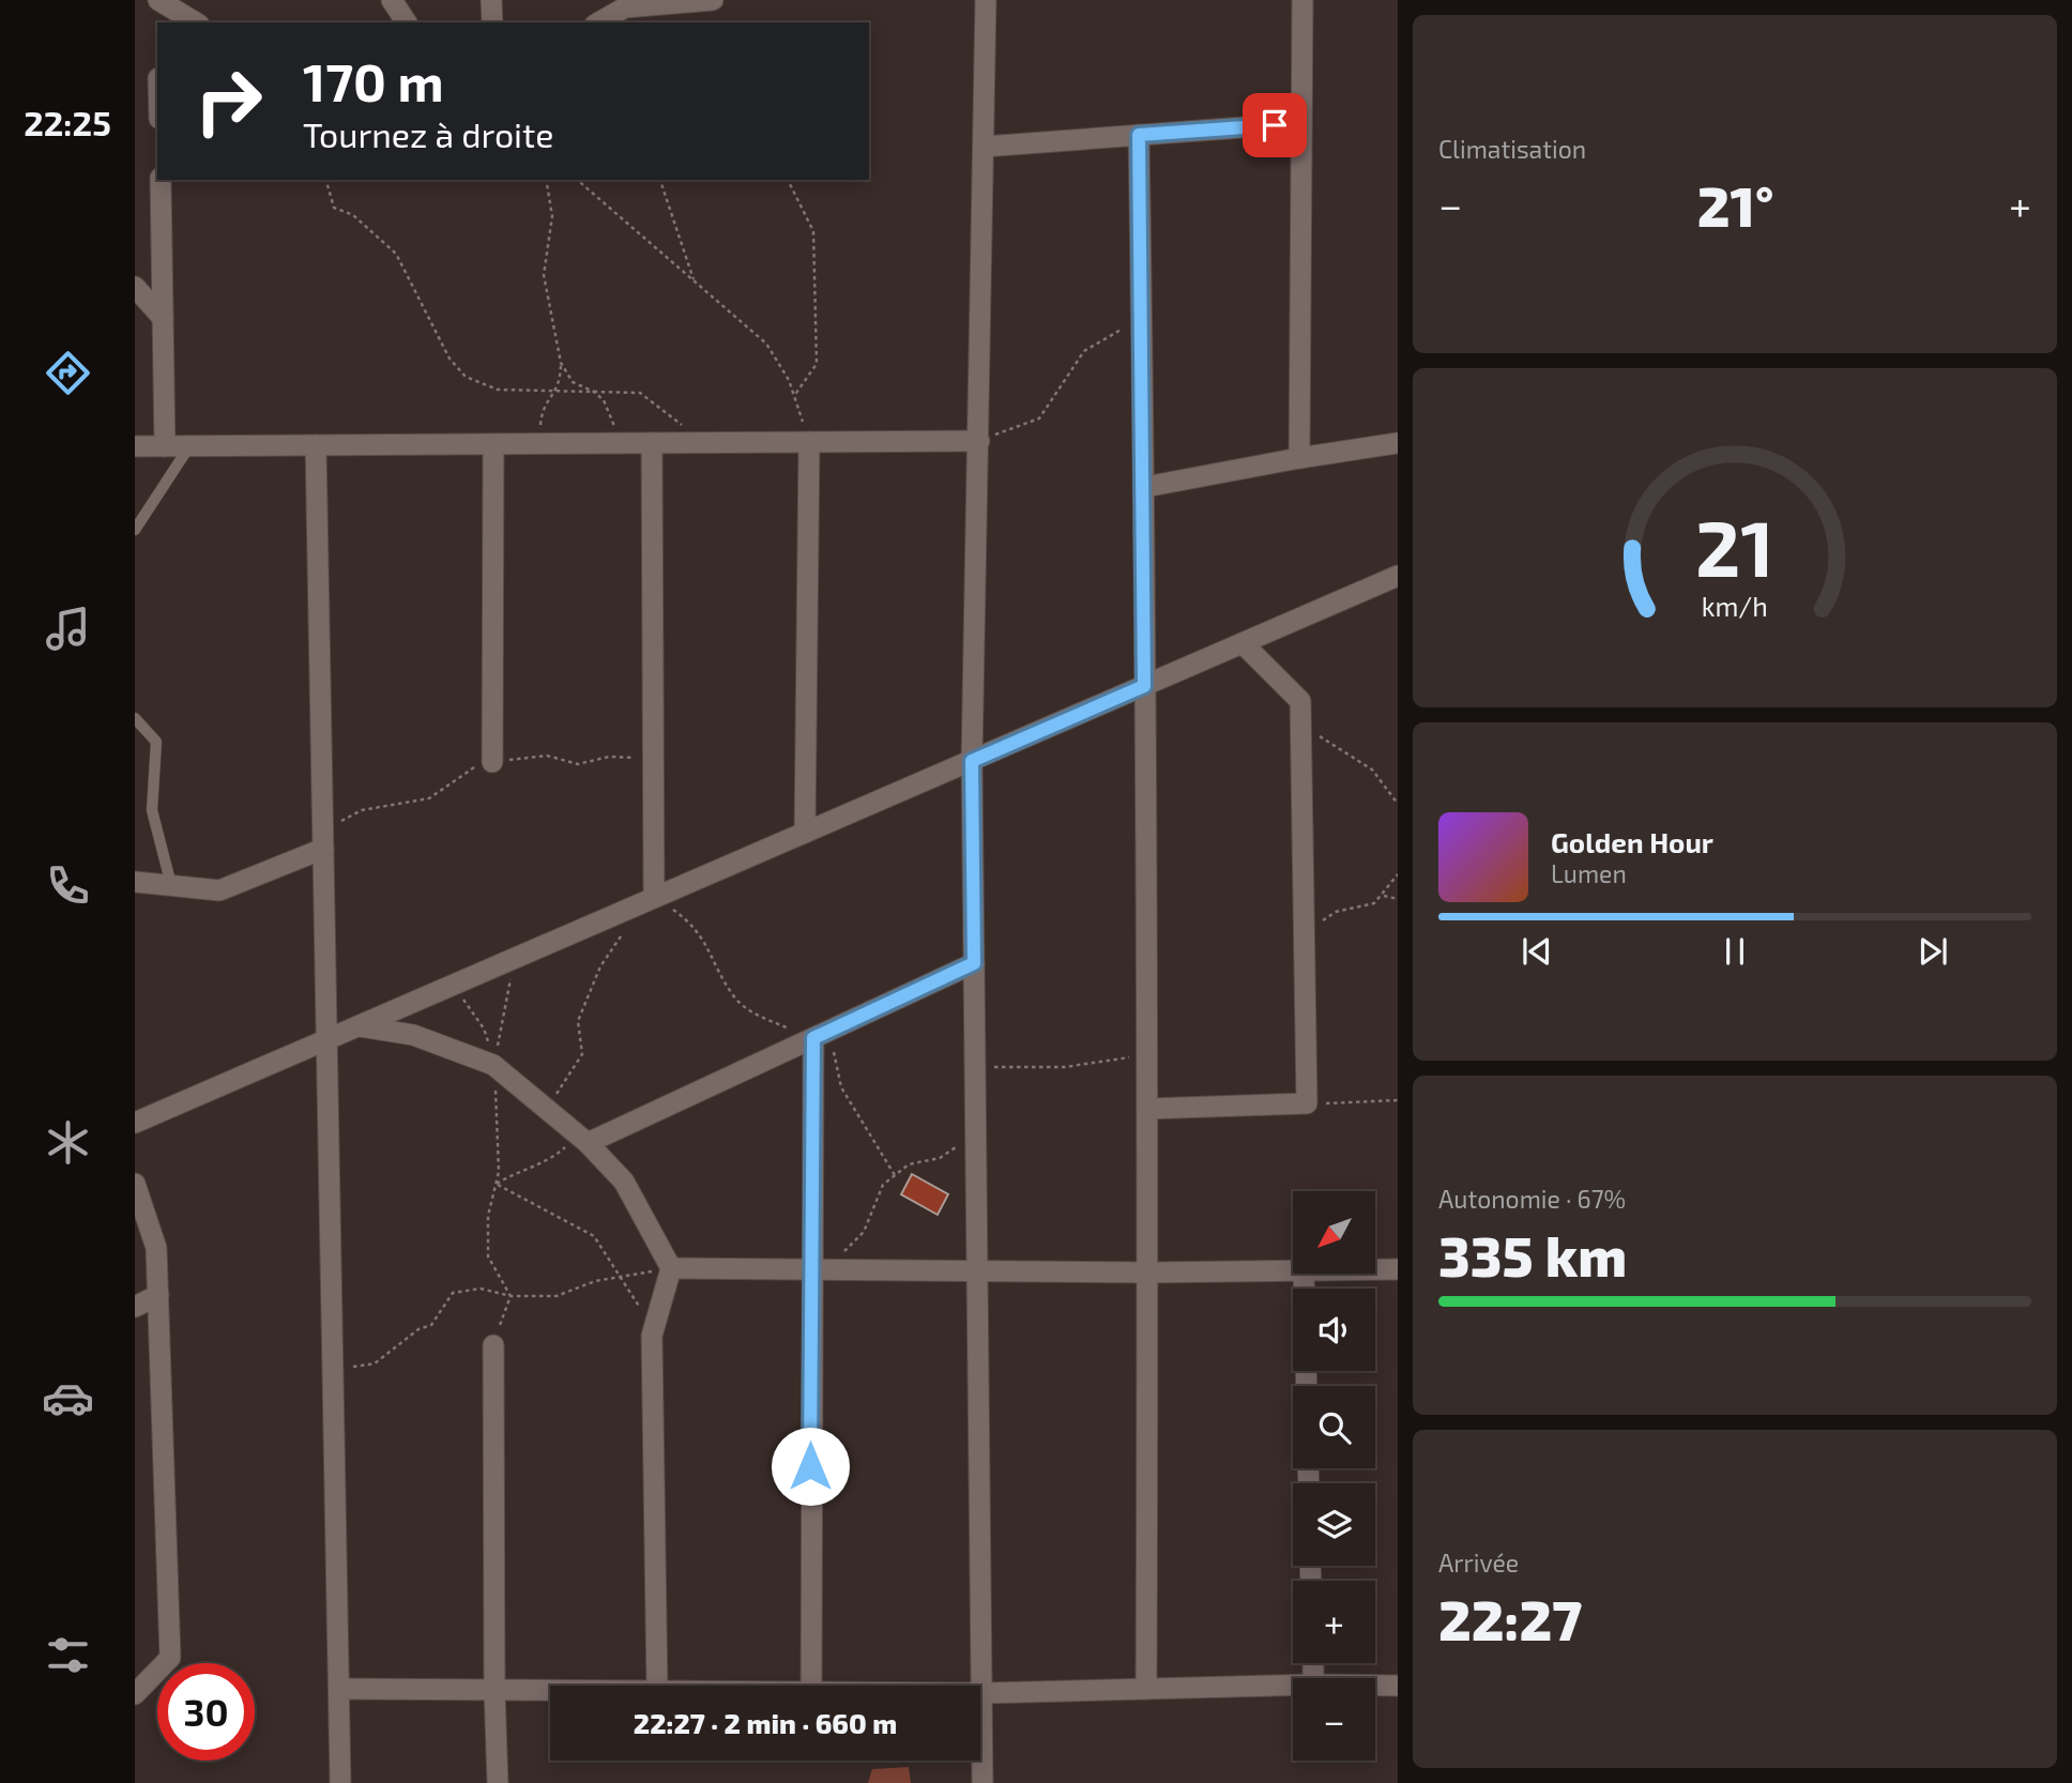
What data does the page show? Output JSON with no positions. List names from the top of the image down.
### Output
{
  "north": "bottom left",
  "page": {
    "tabs": "22:25",
    "tile": [
      "Climatisation",
      ["Autonomie · 67%", "335 km"],
      ["Arrivée", "22:27"]
    ],
    "turn": ["170 m", "Tournez à droite"],
    "heat": ["−", "21°", "+"],
    "song": ["Golden Hour", "Lumen"],
    "map_buttons": ["+", "−"],
    "limit": "30",
    "trip": "22:27 · 2 min · 660 m",
    "gauge": ["21", "km/h"]
  }
}
